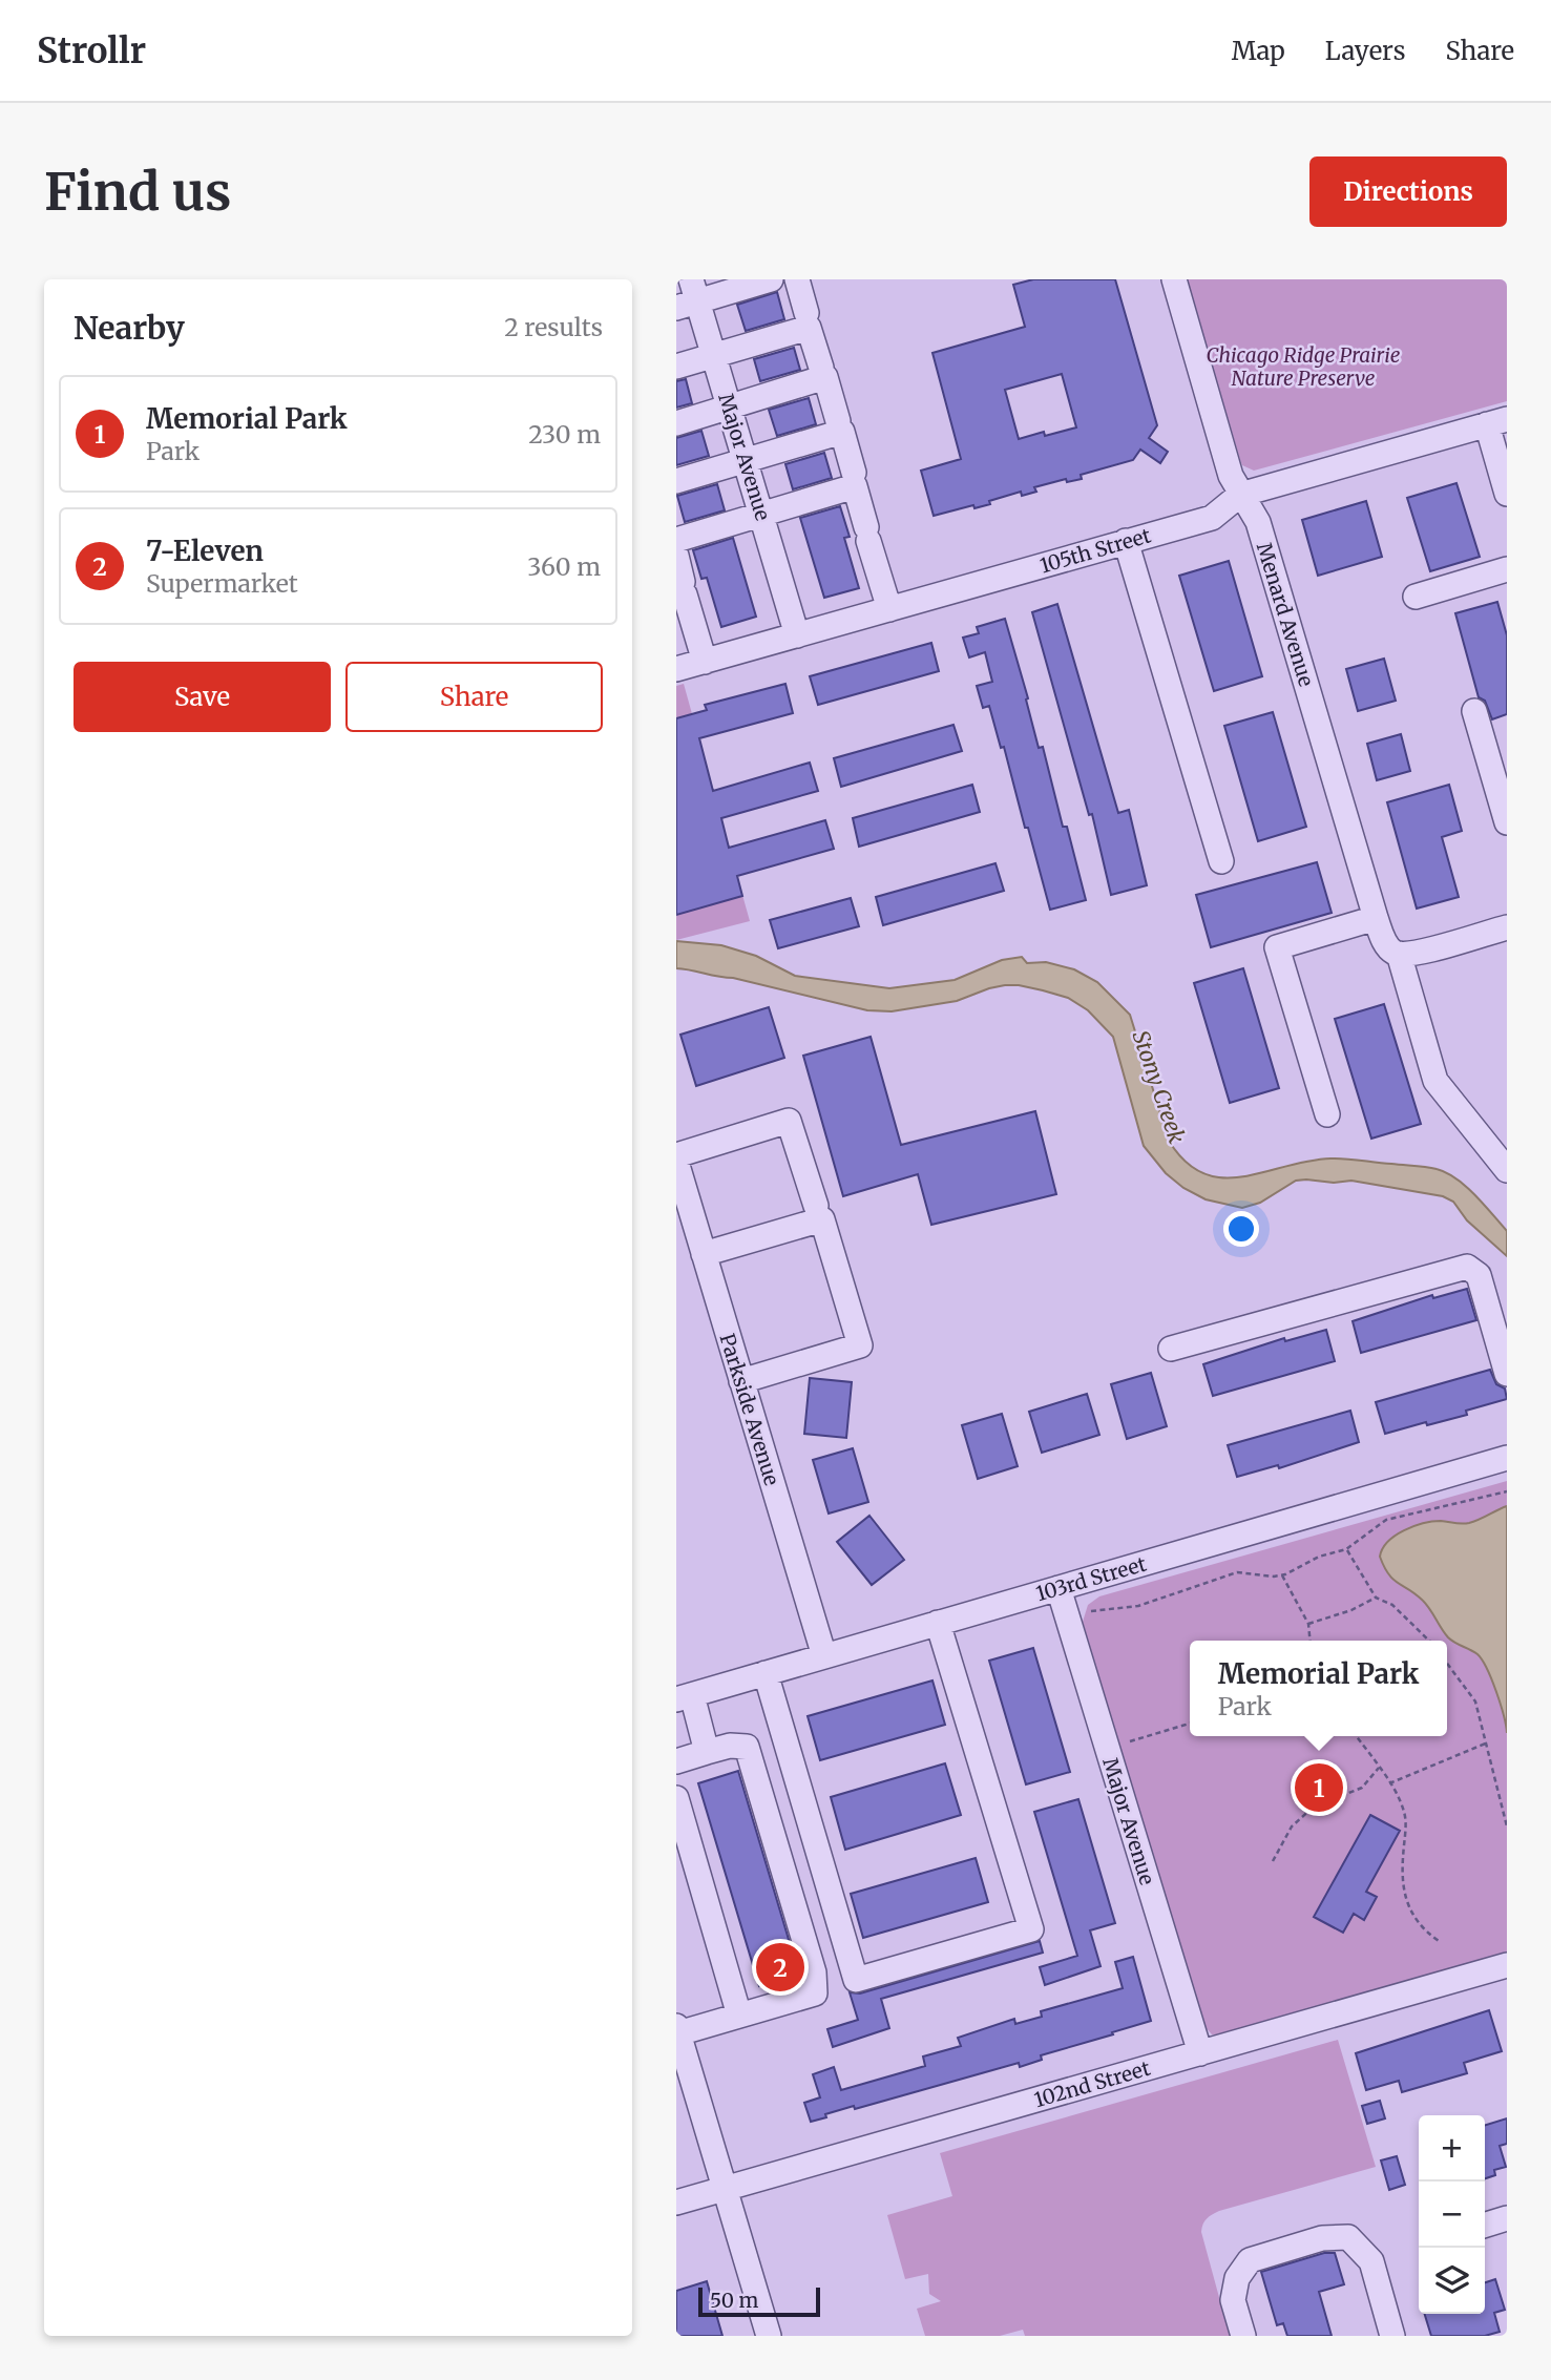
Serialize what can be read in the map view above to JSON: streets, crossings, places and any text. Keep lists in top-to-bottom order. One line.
{"streets":{"street":["Major Avenue","105th Street","Menard Avenue","Parkside Avenue","103rd Street","102nd Street"]},"crossings":[["Major Avenue","105th Street"],["Major Avenue","103rd Street"],["Major Avenue","102nd Street"],["105th Street","Menard Avenue"],["Parkside Avenue","103rd Street"]],"water":["Stony Creek"],"parks":["Chicago Ridge Prairie Nature Preserve"],"scale_bar":"50 m","page":{"header":"Strollr","nav":["Map","Layers","Share"],"buttons":["Directions",["Save","Share"]],"title":"Find us","heading":["Nearby","2 results"],"list":[{"mark":"1","name":"Memorial Park","note":"Park","value":"230 m"},{"mark":"2","name":"7-Eleven","note":"Supermarket","value":"360 m"}],"popup":["Memorial Park","Park"],"pins":["1","2"],"map_buttons":["+","−"],"scale":"50 m"}}
